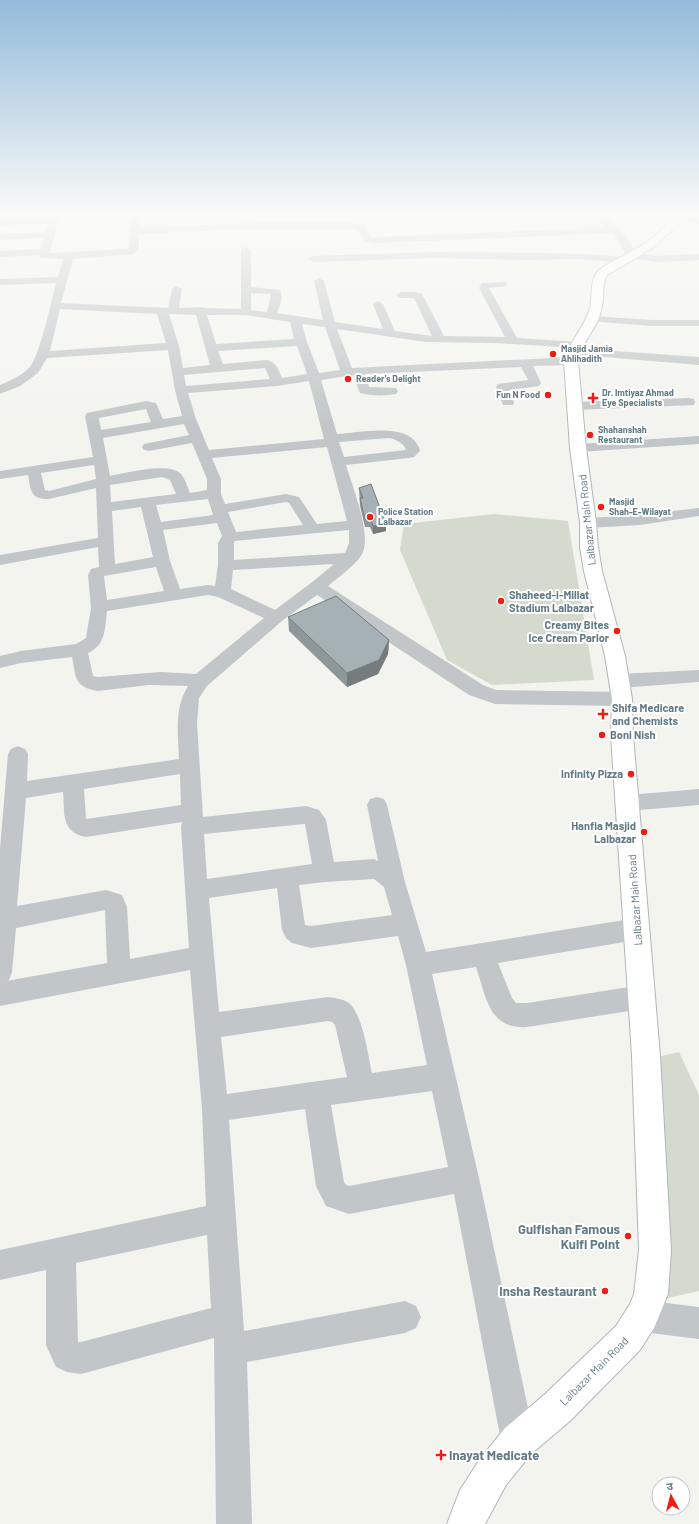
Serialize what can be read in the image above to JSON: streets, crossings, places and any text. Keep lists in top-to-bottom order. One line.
{"streets":{"main road":["Lalbazar Main Road"]},"places":{"other":["Masjid Jamia Ahlihadith","Reader's Delight","Fun N Food","Shahanshah Restaurant","Masjid Shah-E-Wilayat","Police Station Lalbazar","Shaheed-i-Millat Stadium Lalbazar","Creamy Bites Ice Cream Parlor","Boni Nish","Infinity Pizza","Hanfia Masjid Lalbazar","Gulfishan Famous Kulfi Point","Insha Restaurant"],"health":["Dr. Imtiyaz Ahmad Eye Specialists","Shifa Medicare and Chemists","Inayat Medicate"]},"north":"top"}
